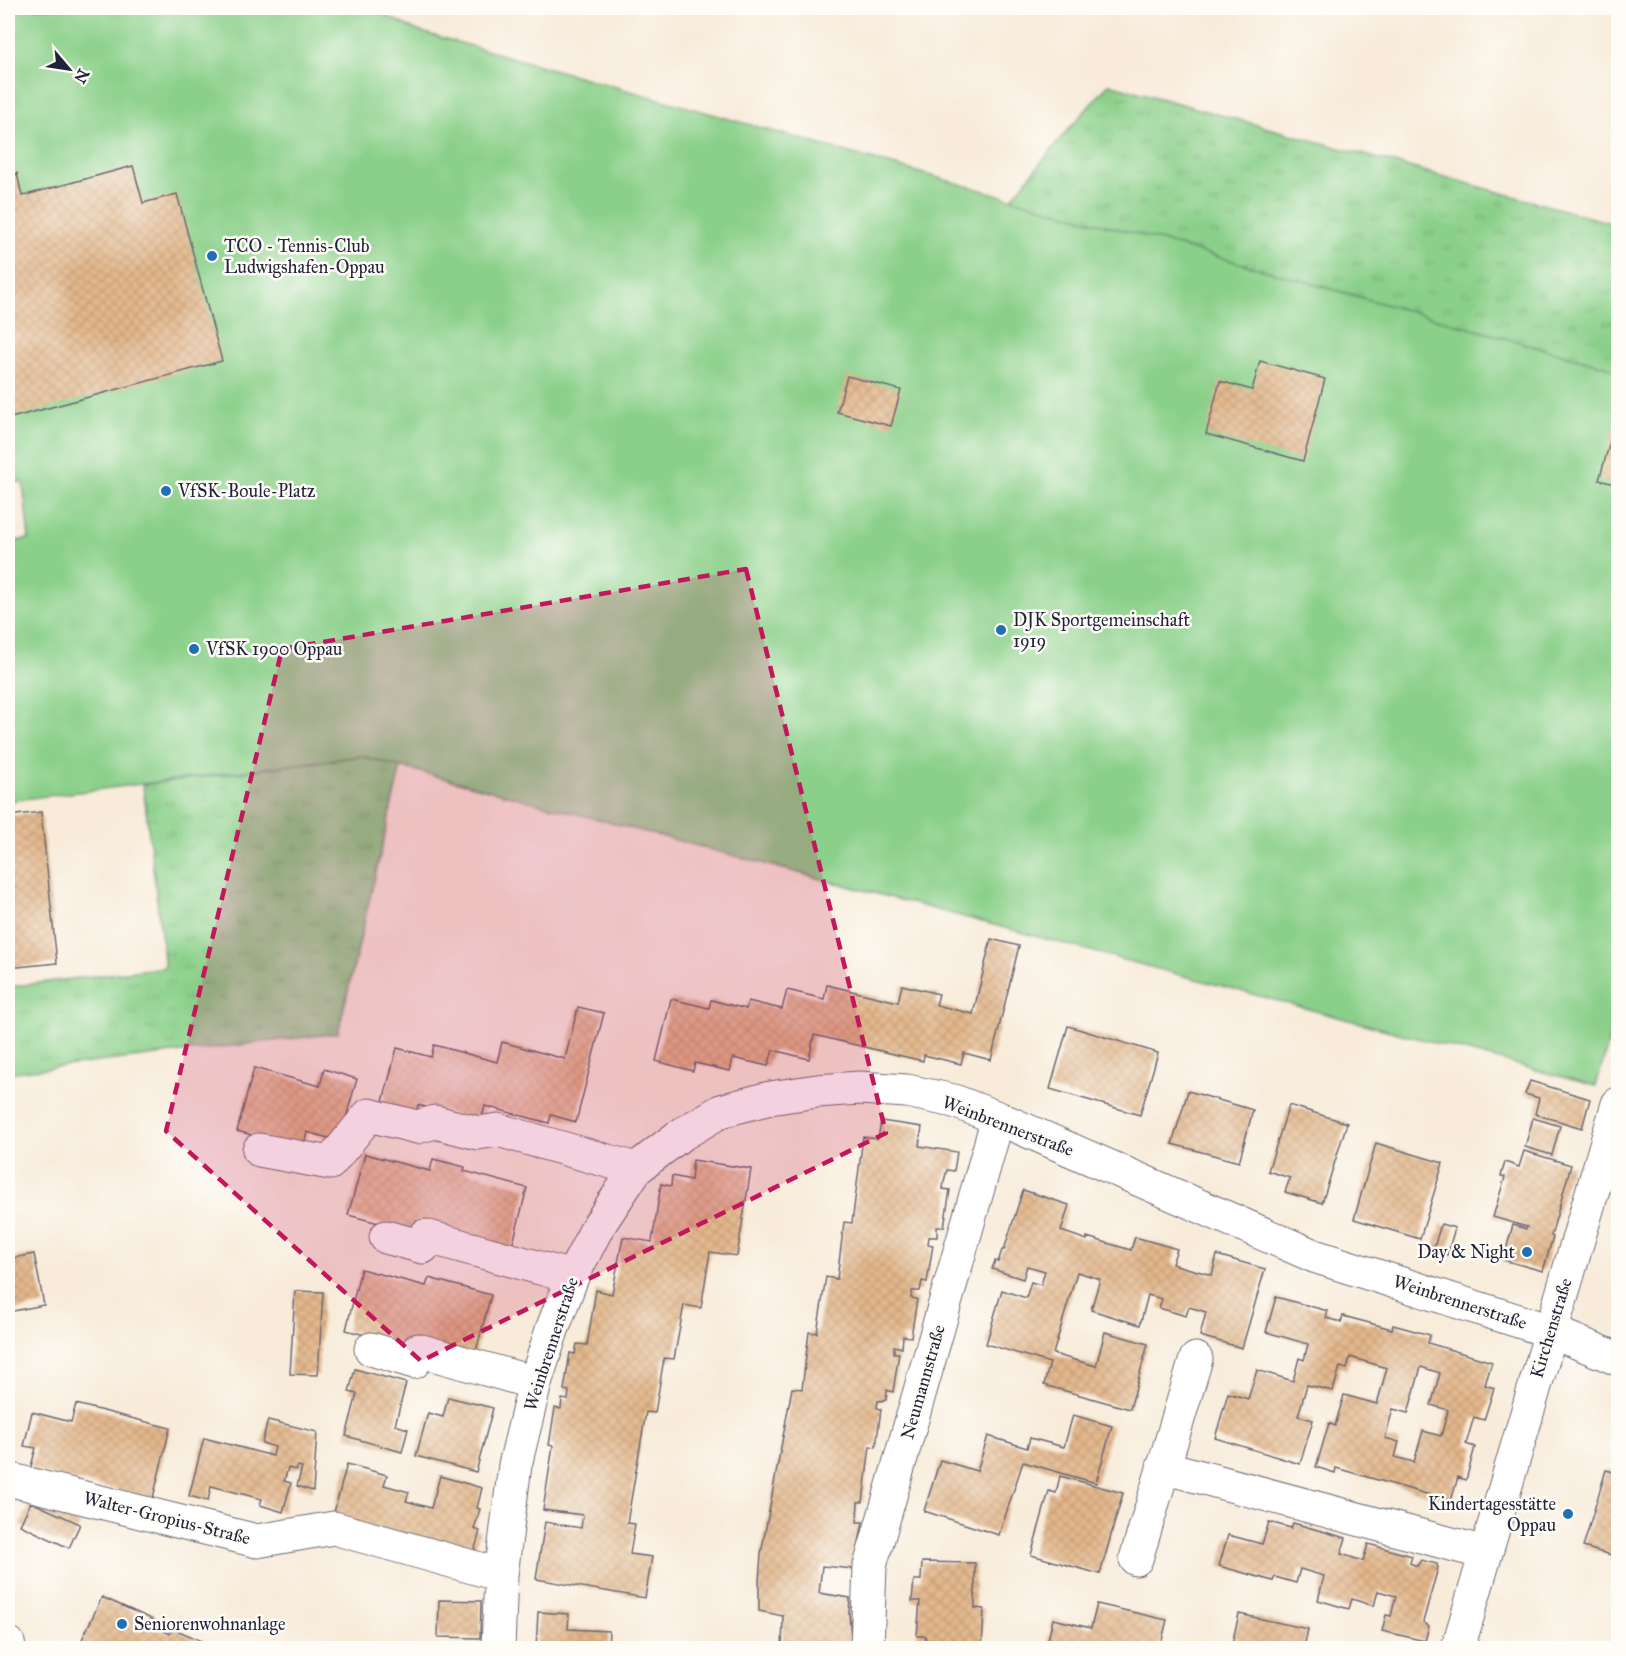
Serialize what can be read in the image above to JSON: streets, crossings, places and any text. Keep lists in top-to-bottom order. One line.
{"streets":{"street":["Weinbrennerstraße","Kirchenstraße","Neumannstraße","Walter-Gropius-Straße"]},"crossings":[["Weinbrennerstraße","Kirchenstraße"],["Weinbrennerstraße","Neumannstraße"],["Weinbrennerstraße","Walter-Gropius-Straße"]],"places":["TCO - Tennis-Club Ludwigshafen-Oppau","VfSK-Boule-Platz","DJK Sportgemeinschaft 1919","VfSK 1900 Oppau","Day & Night","Kindertagesstätte Oppau","Seniorenwohnanlage"],"north":"bottom right"}
